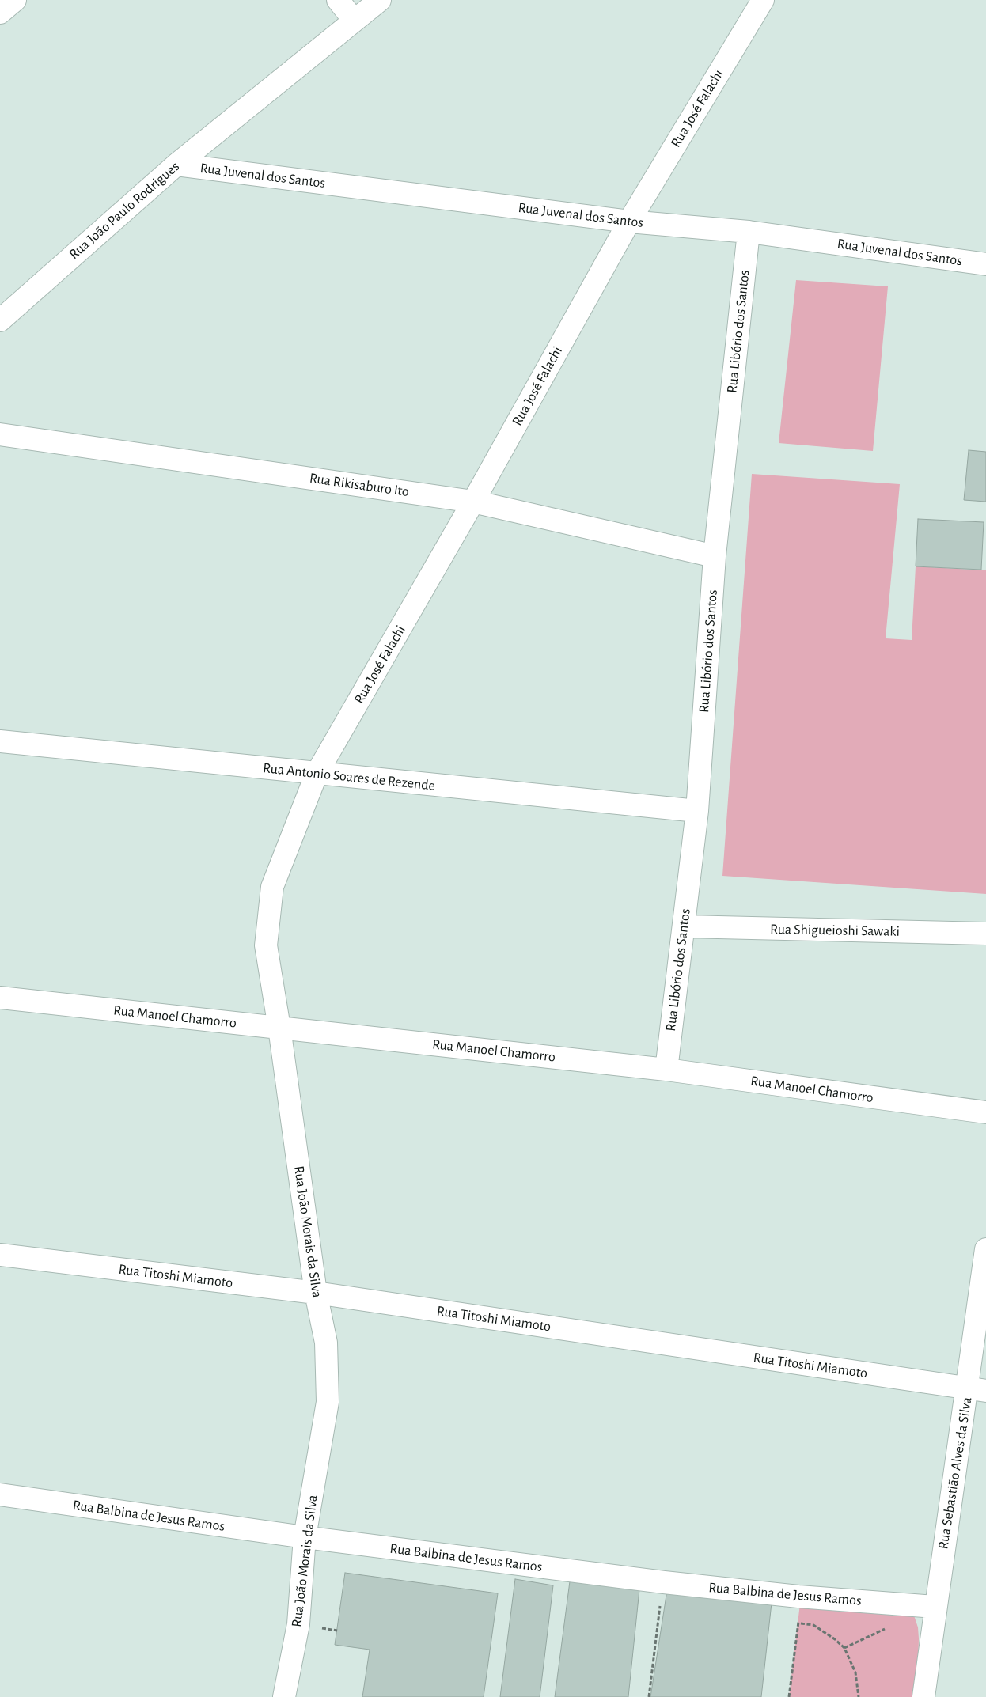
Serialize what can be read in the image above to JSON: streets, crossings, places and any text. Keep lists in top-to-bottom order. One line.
{"streets":{"street":["Rua José Falachi","Rua Juvenal dos Santos","Rua João Paulo Rodrigues","Rua Libório dos Santos","Rua Rikisaburo Ito","Rua Antonio Soares de Rezende","Rua Shigueioshi Sawaki","Rua Manoel Chamorro","Rua João Morais da Silva","Rua Titoshi Miamoto","Rua Sebastião Alves da Silva","Rua Balbina de Jesus Ramos"]},"crossings":[["Rua José Falachi","Rua Juvenal dos Santos"],["Rua José Falachi","Rua Rikisaburo Ito"],["Rua José Falachi","Rua Antonio Soares de Rezende"],["Rua José Falachi","Rua João Morais da Silva"],["Rua Juvenal dos Santos","Rua João Paulo Rodrigues"],["Rua Juvenal dos Santos","Rua Libório dos Santos"],["Rua Libório dos Santos","Rua Rikisaburo Ito"],["Rua Libório dos Santos","Rua Antonio Soares de Rezende"],["Rua Libório dos Santos","Rua Shigueioshi Sawaki"],["Rua Libório dos Santos","Rua Manoel Chamorro"],["Rua Antonio Soares de Rezende","Rua João Morais da Silva"],["Rua Manoel Chamorro","Rua João Morais da Silva"],["Rua João Morais da Silva","Rua Titoshi Miamoto"],["Rua João Morais da Silva","Rua Balbina de Jesus Ramos"],["Rua Titoshi Miamoto","Rua Sebastião Alves da Silva"],["Rua Sebastião Alves da Silva","Rua Balbina de Jesus Ramos"]]}
